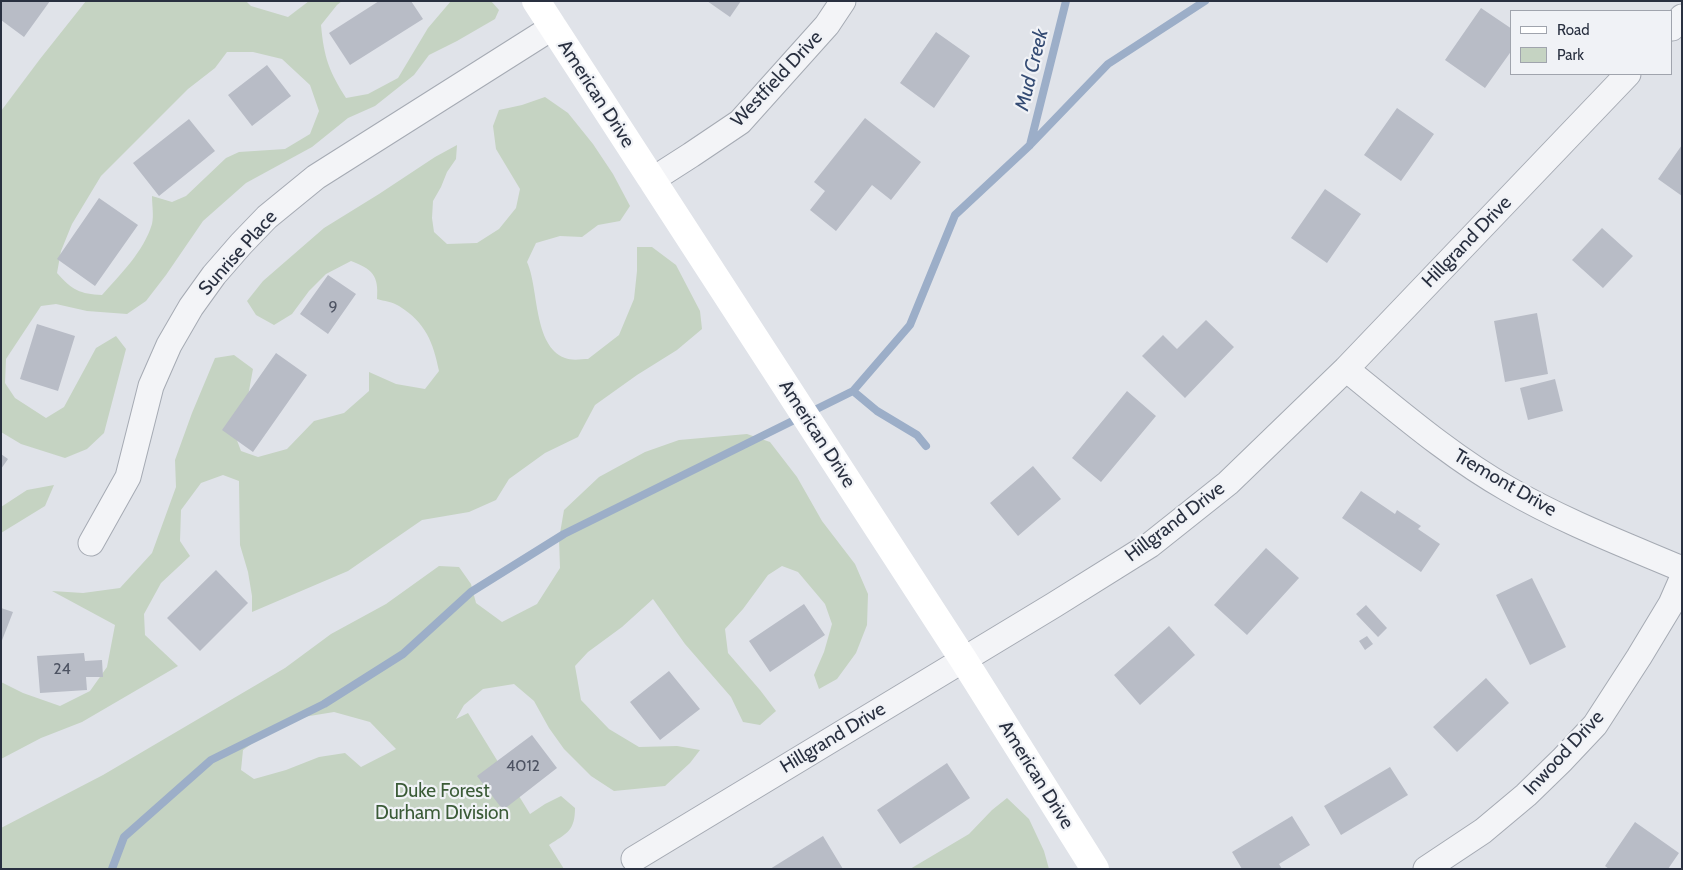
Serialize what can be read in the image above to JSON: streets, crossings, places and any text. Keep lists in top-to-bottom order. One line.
{"streets":{"street":["Westfield Drive","American Drive","Hillgrand Drive","Sunrise Place","Tremont Drive","Inwood Drive"]},"crossings":[["Westfield Drive","American Drive"],["American Drive","Hillgrand Drive"],["American Drive","Sunrise Place"],["Hillgrand Drive","Tremont Drive"]],"water":["Mud Creek"],"parks":["Duke Forest Durham Division"],"house_numbers":["9","24","4012"],"legend":["Road","Park"]}
